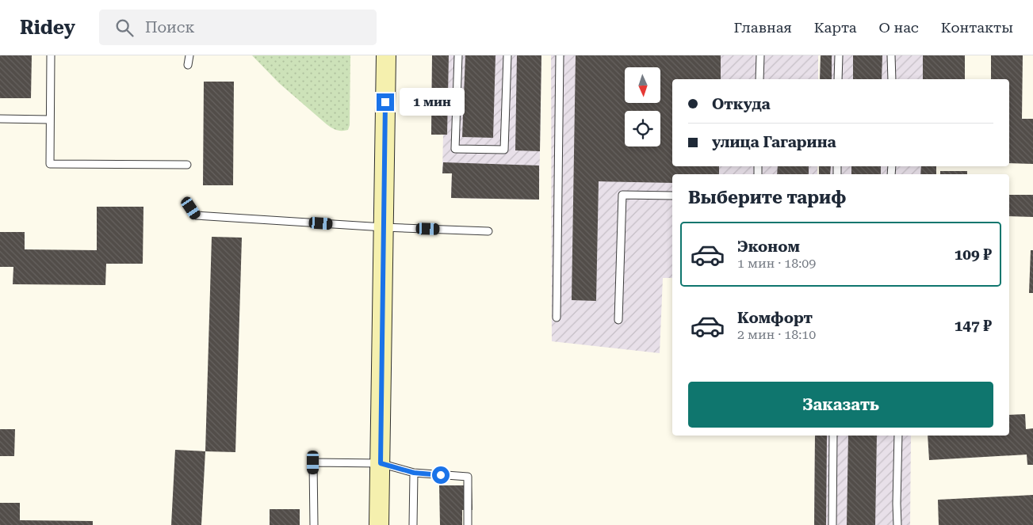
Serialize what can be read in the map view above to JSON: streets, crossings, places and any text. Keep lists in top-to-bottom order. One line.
{"north":"bottom","page":{"header":"Ridey","search":"Поиск","nav":["Главная","Карта","О нас","Контакты"],"banner":["Откуда","улица Гагарина"],"bubble":"1 мин","heading":"Выберите тариф","list":[{"name":"Эконом","note":"1 мин · 18:09","value":"109 ₽"},{"name":"Комфорт","note":"2 мин · 18:10","value":"147 ₽"}],"buttons":"Заказать"}}
